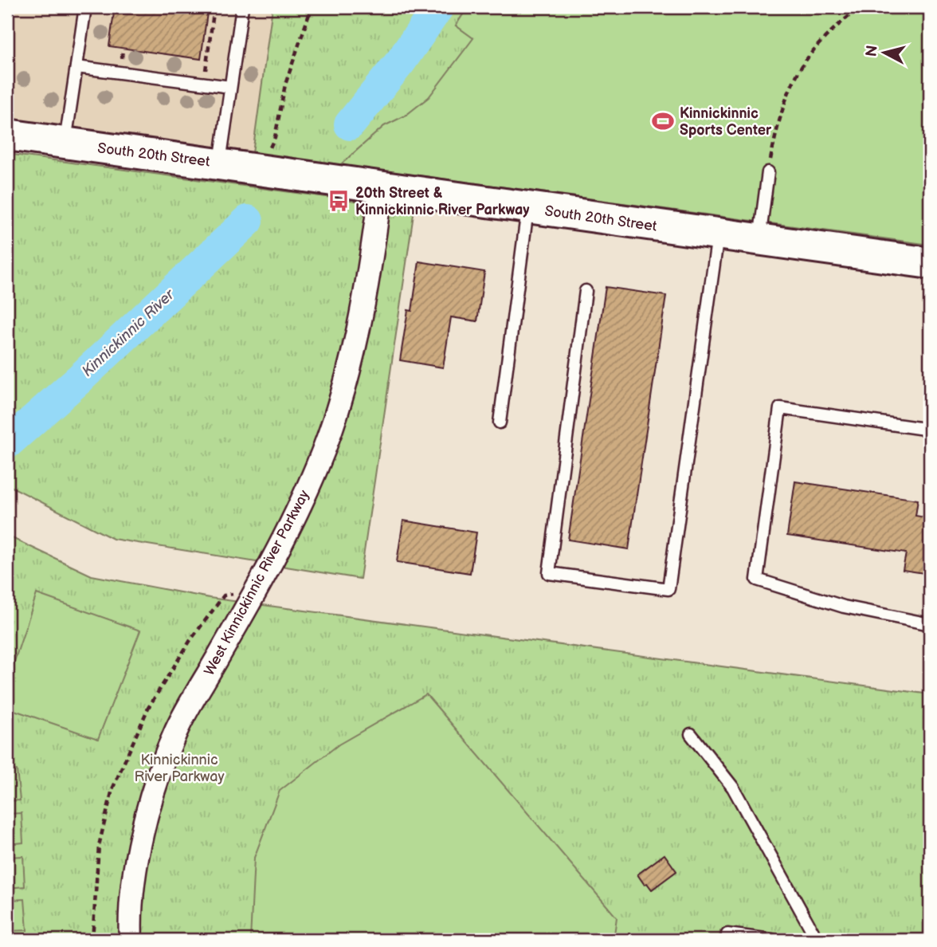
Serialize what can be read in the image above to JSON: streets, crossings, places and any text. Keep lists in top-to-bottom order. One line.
{"streets":{"street":["South 20th Street","West Kinnickinnic River Parkway"]},"crossings":[["South 20th Street","West Kinnickinnic River Parkway"]],"water":["Kinnickinnic River"],"parks":["Kinnickinnic River Parkway"],"places":{"sports":["Kinnickinnic Sports Center"],"bus stop":["20th Street & Kinnickinnic River Parkway"]},"north":"left"}
